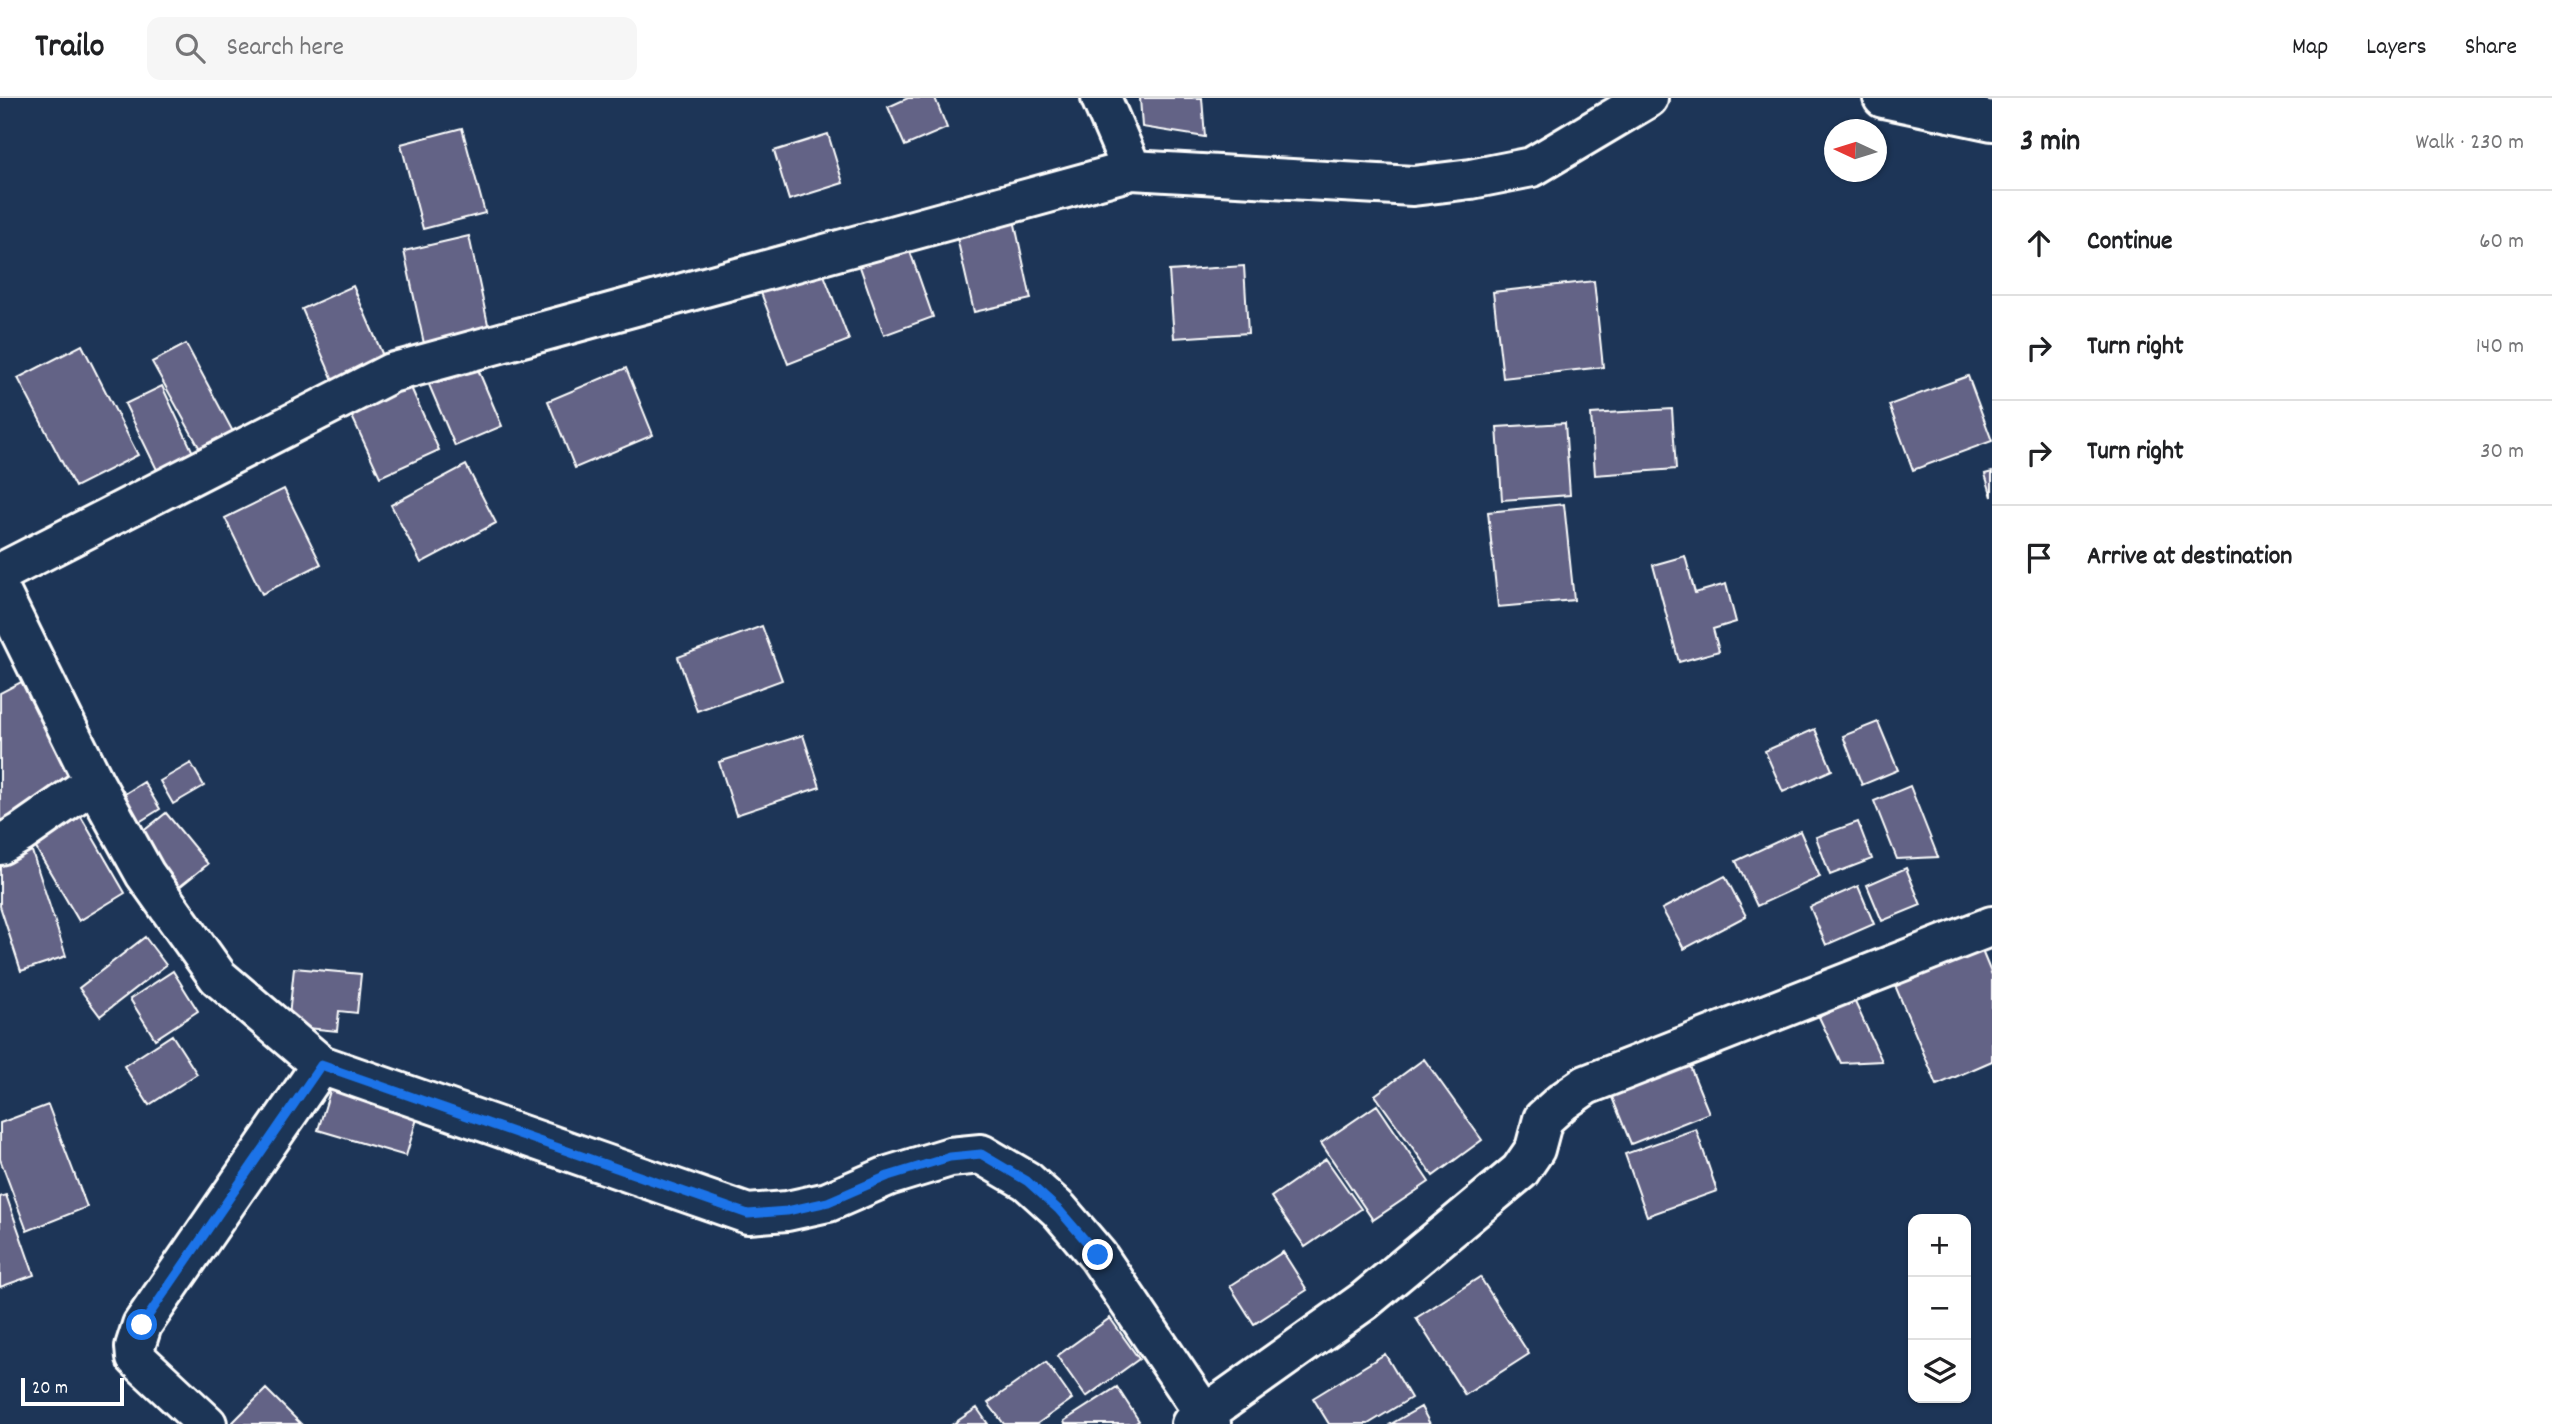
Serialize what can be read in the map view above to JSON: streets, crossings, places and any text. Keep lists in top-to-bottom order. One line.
{"scale_bar":"20 m","north":"left","page":{"header":"Trailo","search":"Search here","nav":["Map","Layers","Share"],"heading":["3 min","Walk · 230 m"],"list":[["Continue","60 m"],["Turn right","140 m"],["Turn right","30 m"],"Arrive at destination"],"map_buttons":["+","−"],"scale":"20 m"}}
